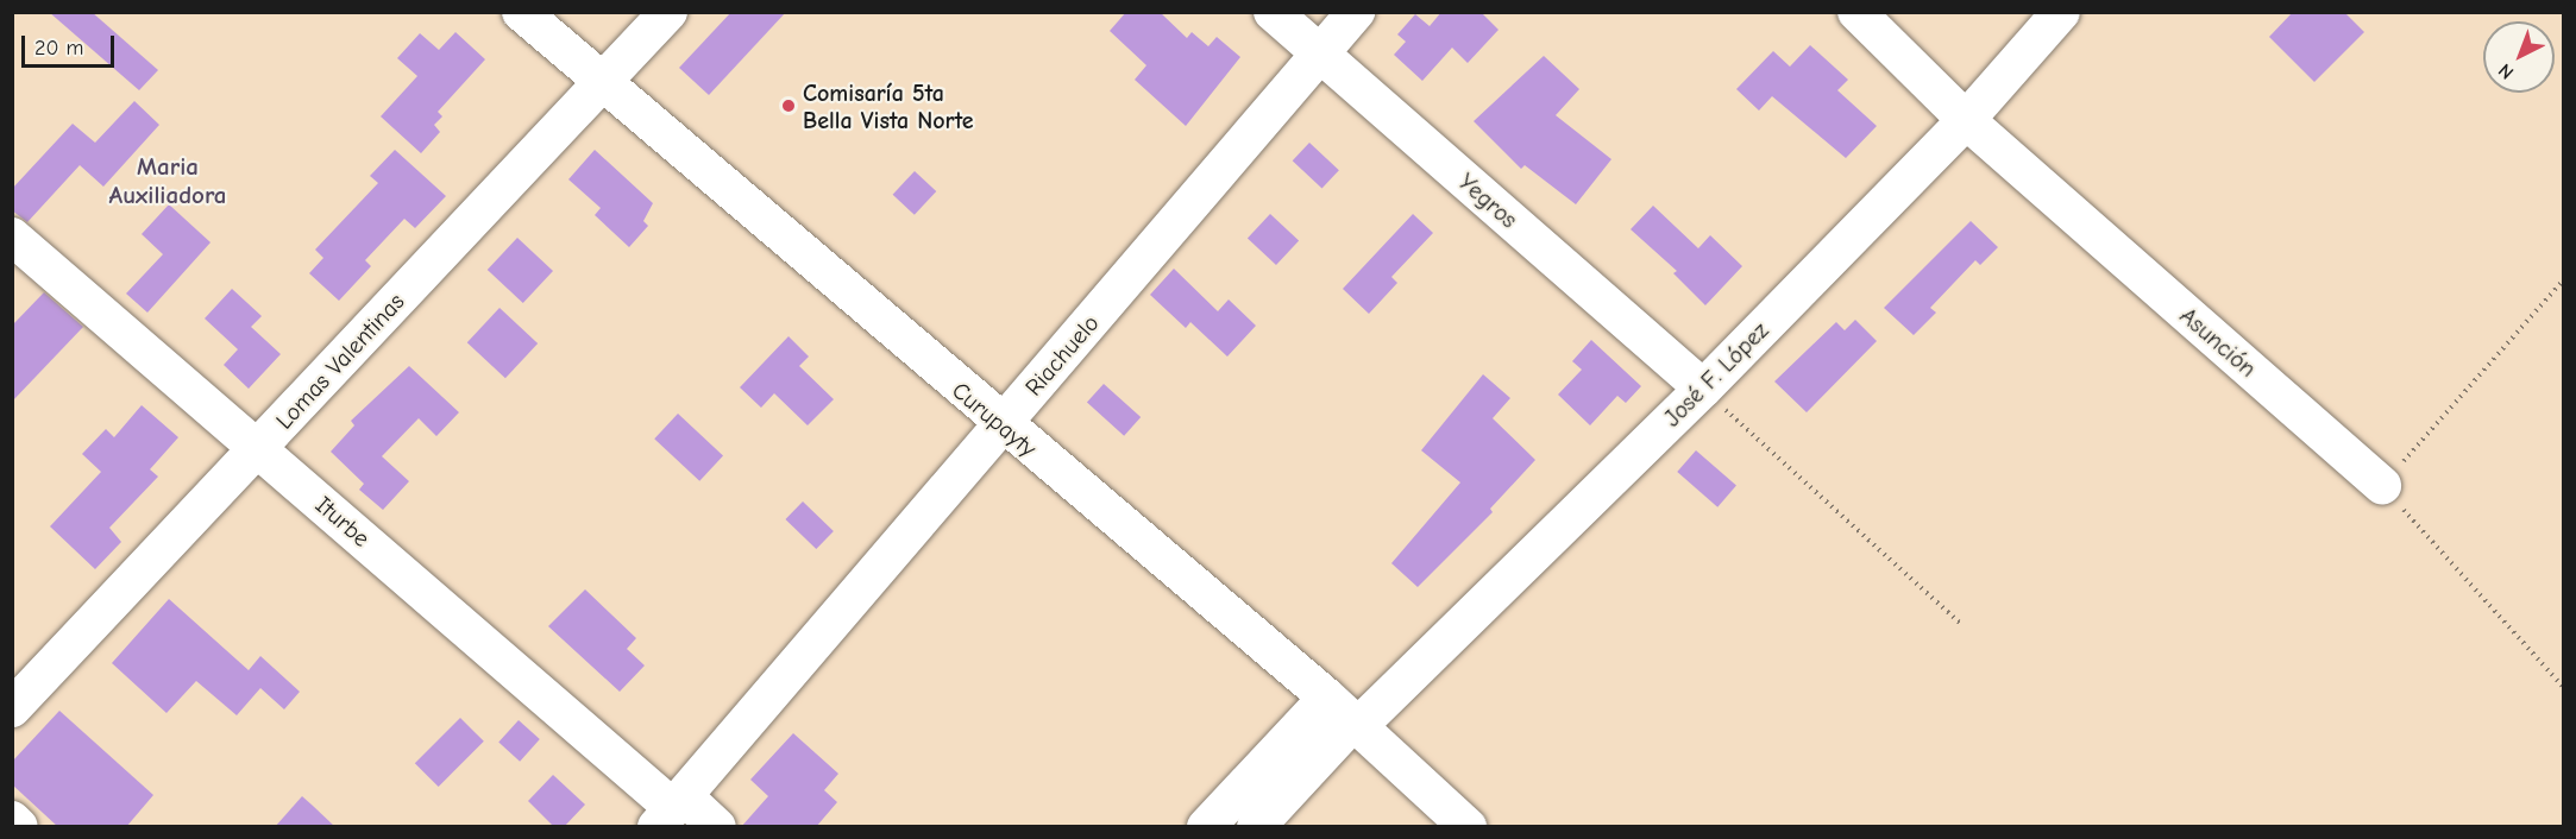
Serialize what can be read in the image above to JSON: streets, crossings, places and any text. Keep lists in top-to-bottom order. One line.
{"streets":{"street":["Yegros","Asunción","Riachuelo","Lomas Valentinas","José F. López","Curupayty","Iturbe"]},"crossings":[["Yegros","Riachuelo"],["Yegros","José F. López"],["Asunción","José F. López"],["Riachuelo","Curupayty"],["Riachuelo","Iturbe"],["Lomas Valentinas","Curupayty"],["Lomas Valentinas","Iturbe"],["José F. López","Curupayty"]],"districts":["Maria Auxiliadora"],"places":["Comisaría 5ta Bella Vista Norte"],"scale_bar":"20 m","north":"bottom left"}
